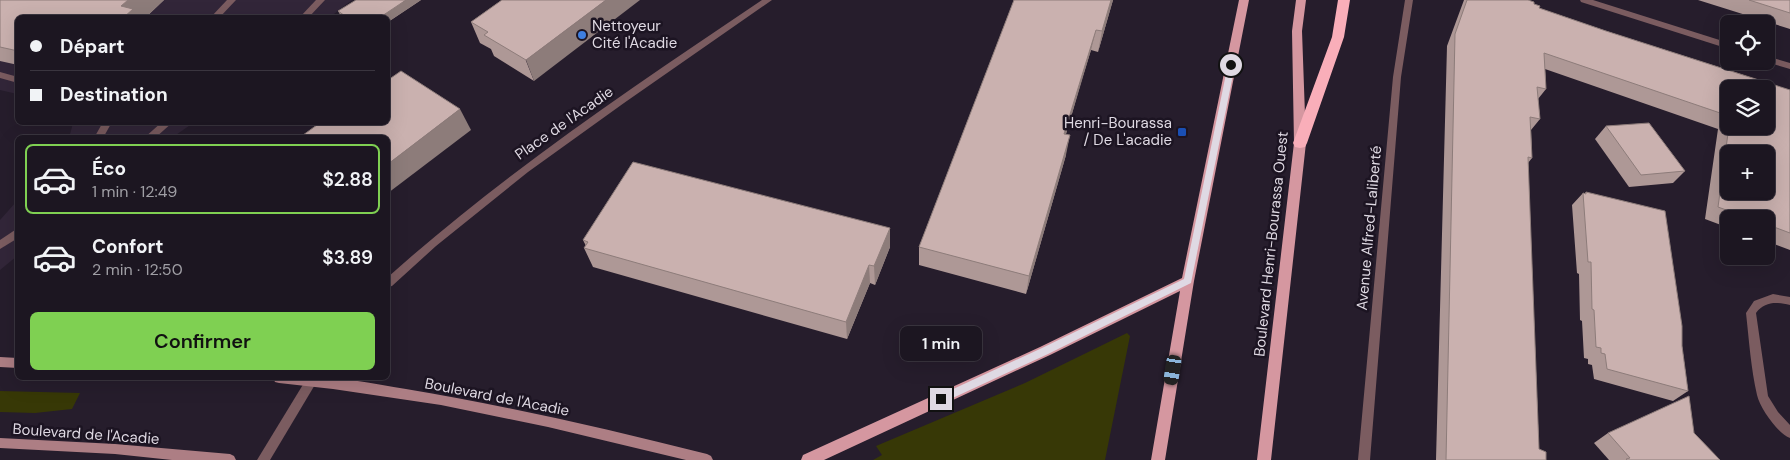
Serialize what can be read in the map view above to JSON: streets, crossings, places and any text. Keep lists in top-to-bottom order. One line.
{"streets":{"main road":["Boulevard Henri-Bourassa Ouest","Boulevard de l'Acadie"],"street":["Place de l'Acadie","Avenue Alfred-Laliberté"]},"places":{"other":["Nettoyeur Cité l'Acadie"],"transit":["Henri-Bourassa / De L'acadie"]},"page":{"map_buttons":["+","−"],"banner":["Départ","Destination"],"list":[{"name":"Éco","note":"1 min · 12:49","value":"$2.88"},{"name":"Confort","note":"2 min · 12:50","value":"$3.89"}],"buttons":"Confirmer","bubble":"1 min"}}
